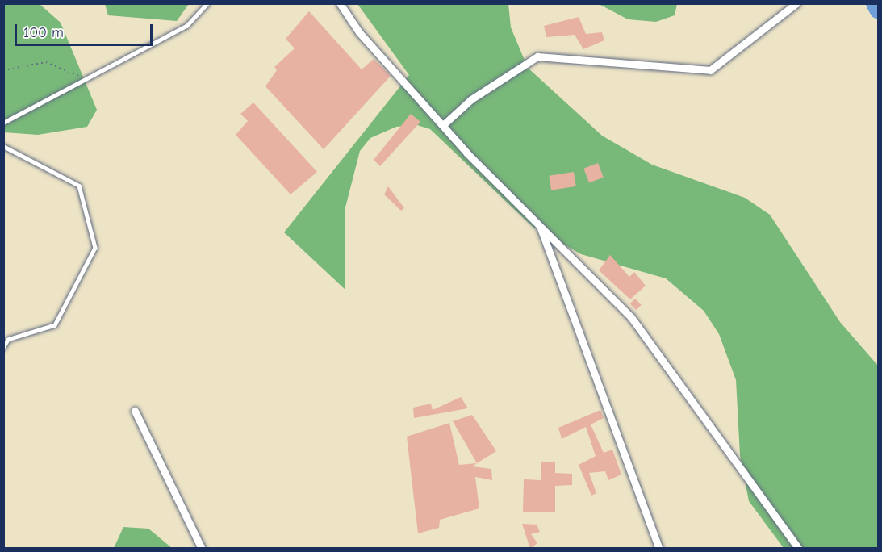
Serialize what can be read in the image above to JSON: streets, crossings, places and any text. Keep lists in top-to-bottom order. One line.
{"scale_bar":"100 m"}
